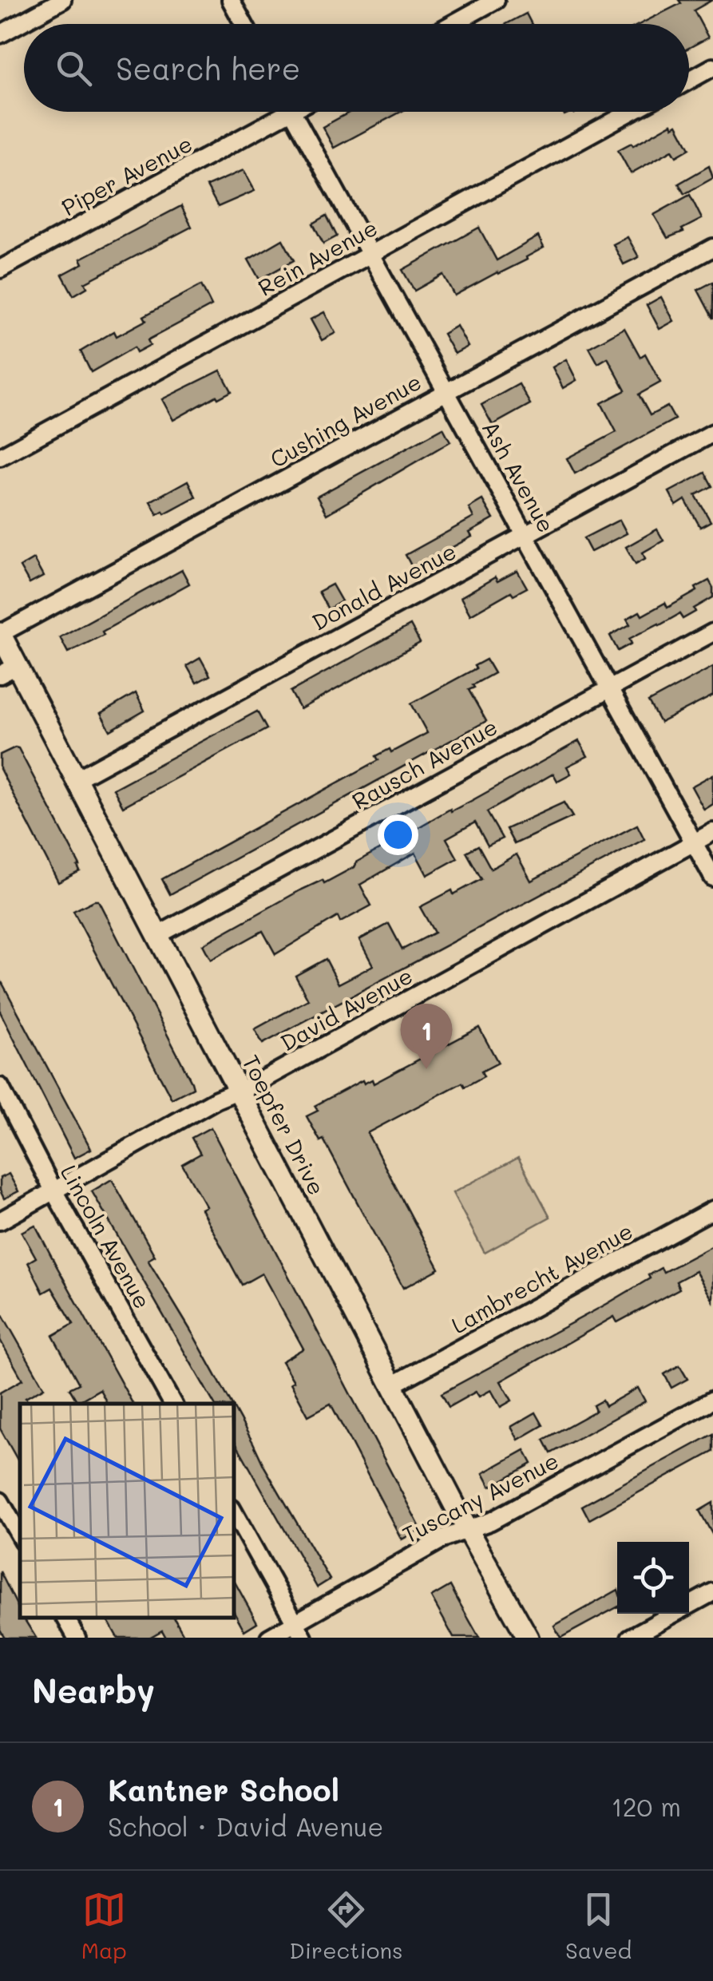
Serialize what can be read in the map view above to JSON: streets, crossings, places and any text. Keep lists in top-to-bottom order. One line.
{"streets":{"street":["Piper Avenue","Rein Avenue","Cushing Avenue","Ash Avenue","Donald Avenue","Rausch Avenue","David Avenue","Toepfer Drive","Lincoln Avenue","Lambrecht Avenue","Tuscany Avenue"]},"crossings":[["Rein Avenue","Ash Avenue"],["Cushing Avenue","Ash Avenue"],["Cushing Avenue","Toepfer Drive"],["Ash Avenue","Donald Avenue"],["Ash Avenue","Rausch Avenue"],["Ash Avenue","David Avenue"],["Donald Avenue","Toepfer Drive"],["Rausch Avenue","Toepfer Drive"],["David Avenue","Toepfer Drive"],["David Avenue","Lincoln Avenue"],["Toepfer Drive","Lambrecht Avenue"],["Toepfer Drive","Tuscany Avenue"]],"page":{"search":"Search here","pins":"1","heading":"Nearby","list":[{"mark":"1","name":"Kantner School","note":"School · David Avenue","value":"120 m"}],"nav":["Map","Directions","Saved"]}}
